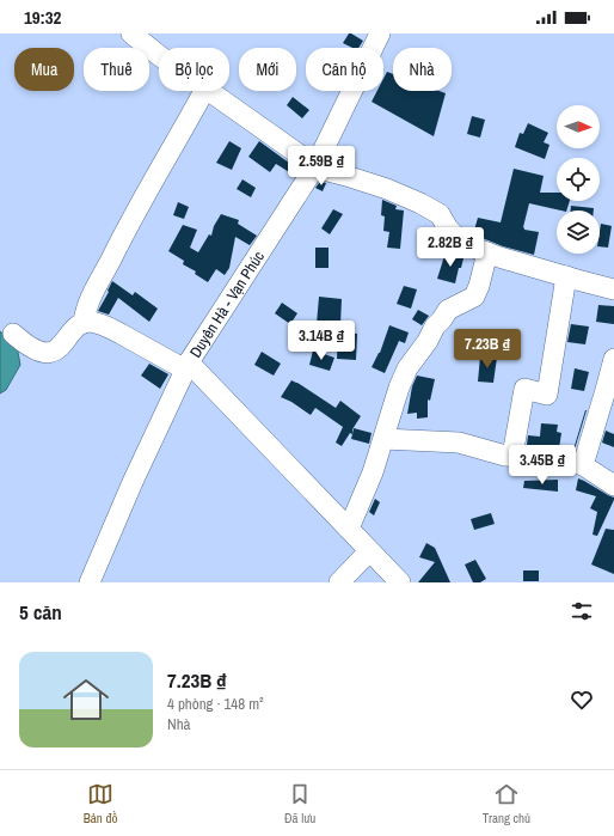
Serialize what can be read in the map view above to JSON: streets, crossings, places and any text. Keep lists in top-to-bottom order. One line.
{"streets":{"street":["Duyên Hà - Vạn Phúc"]},"north":"right","page":{"status":"19:32","chip":["Mua","Thuê","Bộ lọc","Mới","Căn hộ","Nhà"],"price":["2.59B ₫","2.82B ₫","3.14B ₫","7.23B ₫","3.45B ₫"],"heading":"5 căn","list":[{"name":"7.23B ₫","note":"4 phòng · 148 m² · Nhà"}],"tabs":["Bản đồ","Đã lưu","Trang chủ"]}}
